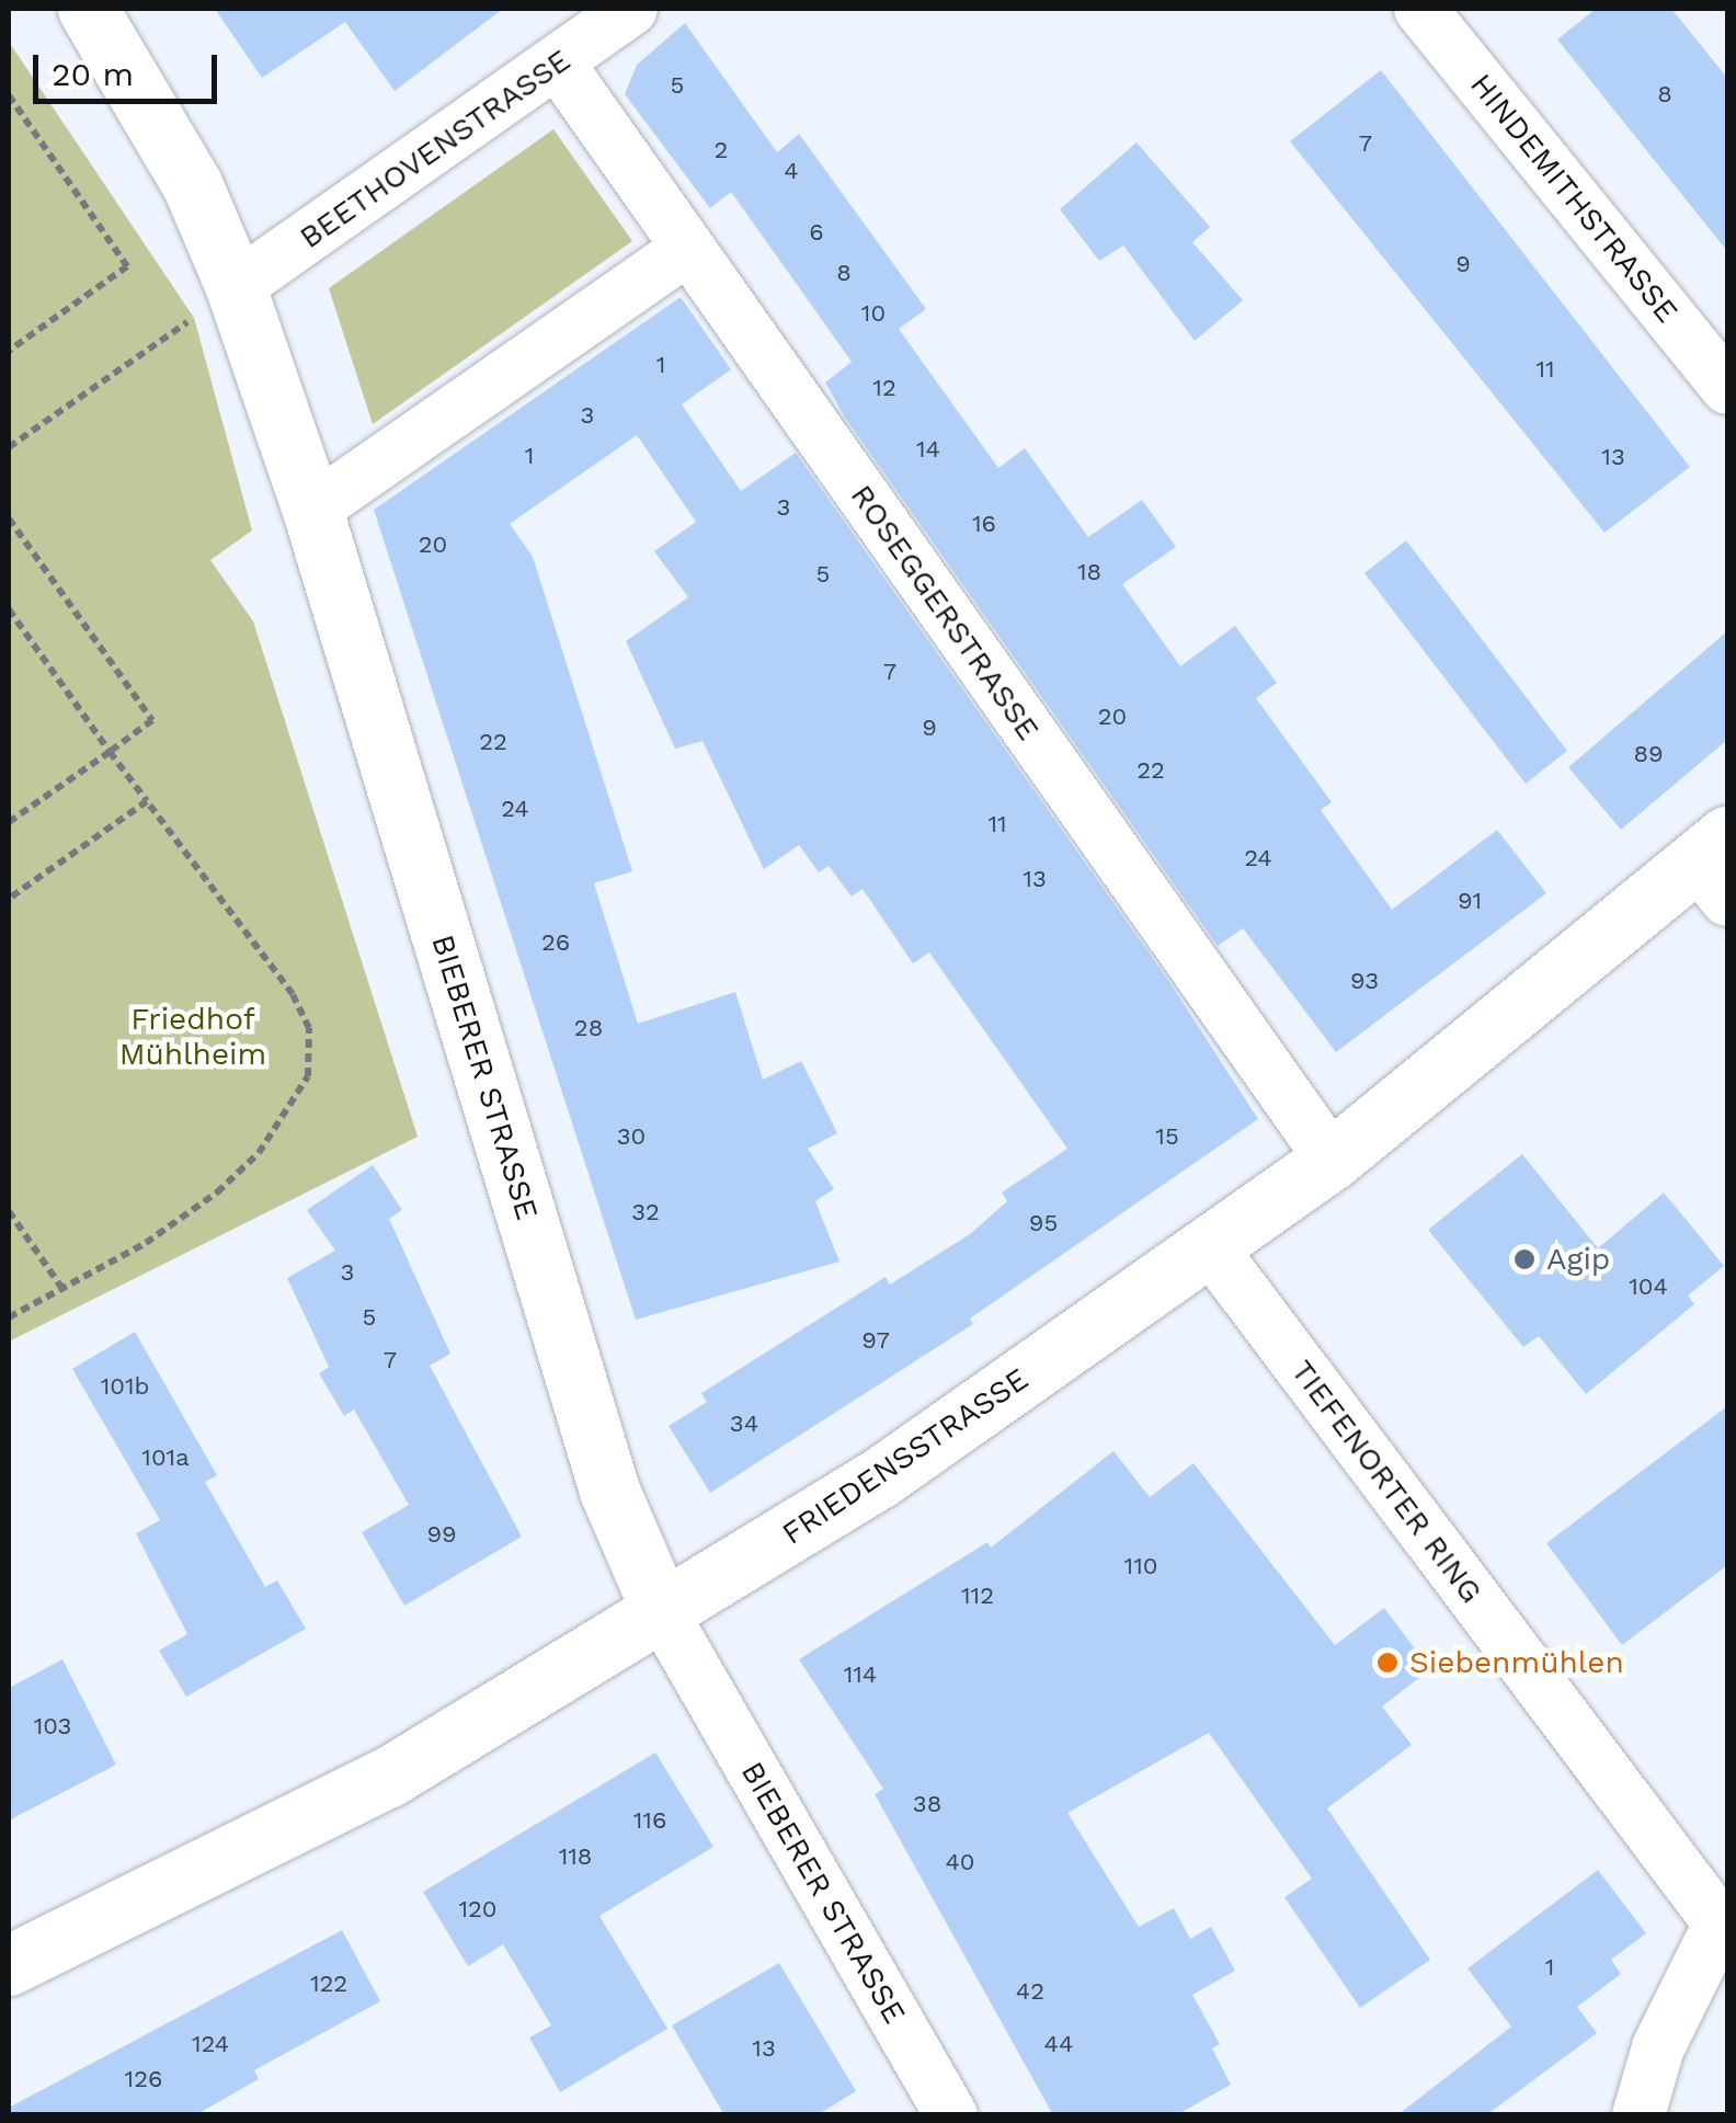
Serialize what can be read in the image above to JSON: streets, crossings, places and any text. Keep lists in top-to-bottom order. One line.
{"streets":{"main road":["BIEBERER STRASSE","FRIEDENSSTRASSE"],"street":["BEETHOVENSTRASSE","HINDEMITHSTRASSE","ROSEGGERSTRASSE","TIEFENORTER RING"]},"crossings":[["BEETHOVENSTRASSE","ROSEGGERSTRASSE"],["BEETHOVENSTRASSE","BIEBERER STRASSE"],["ROSEGGERSTRASSE","FRIEDENSSTRASSE"],["BIEBERER STRASSE","FRIEDENSSTRASSE"],["FRIEDENSSTRASSE","TIEFENORTER RING"]],"parks":["Friedhof Mühlheim"],"places":["Agip","Siebenmühlen"],"house_numbers":["5","8","7","2","4","6","9","8","10","1","11","12","3","14","1","13","3","16","20","18","5","7","20","9","22","89","22","24","11","24","13","91","26","93","28","30","15","32","95","3","104","5","97","7","101b","34","101a","99","110","112","114","103","38","116","118","40","120","1","122","42","124","44","13","126"],"scale_bar":"20 m"}
